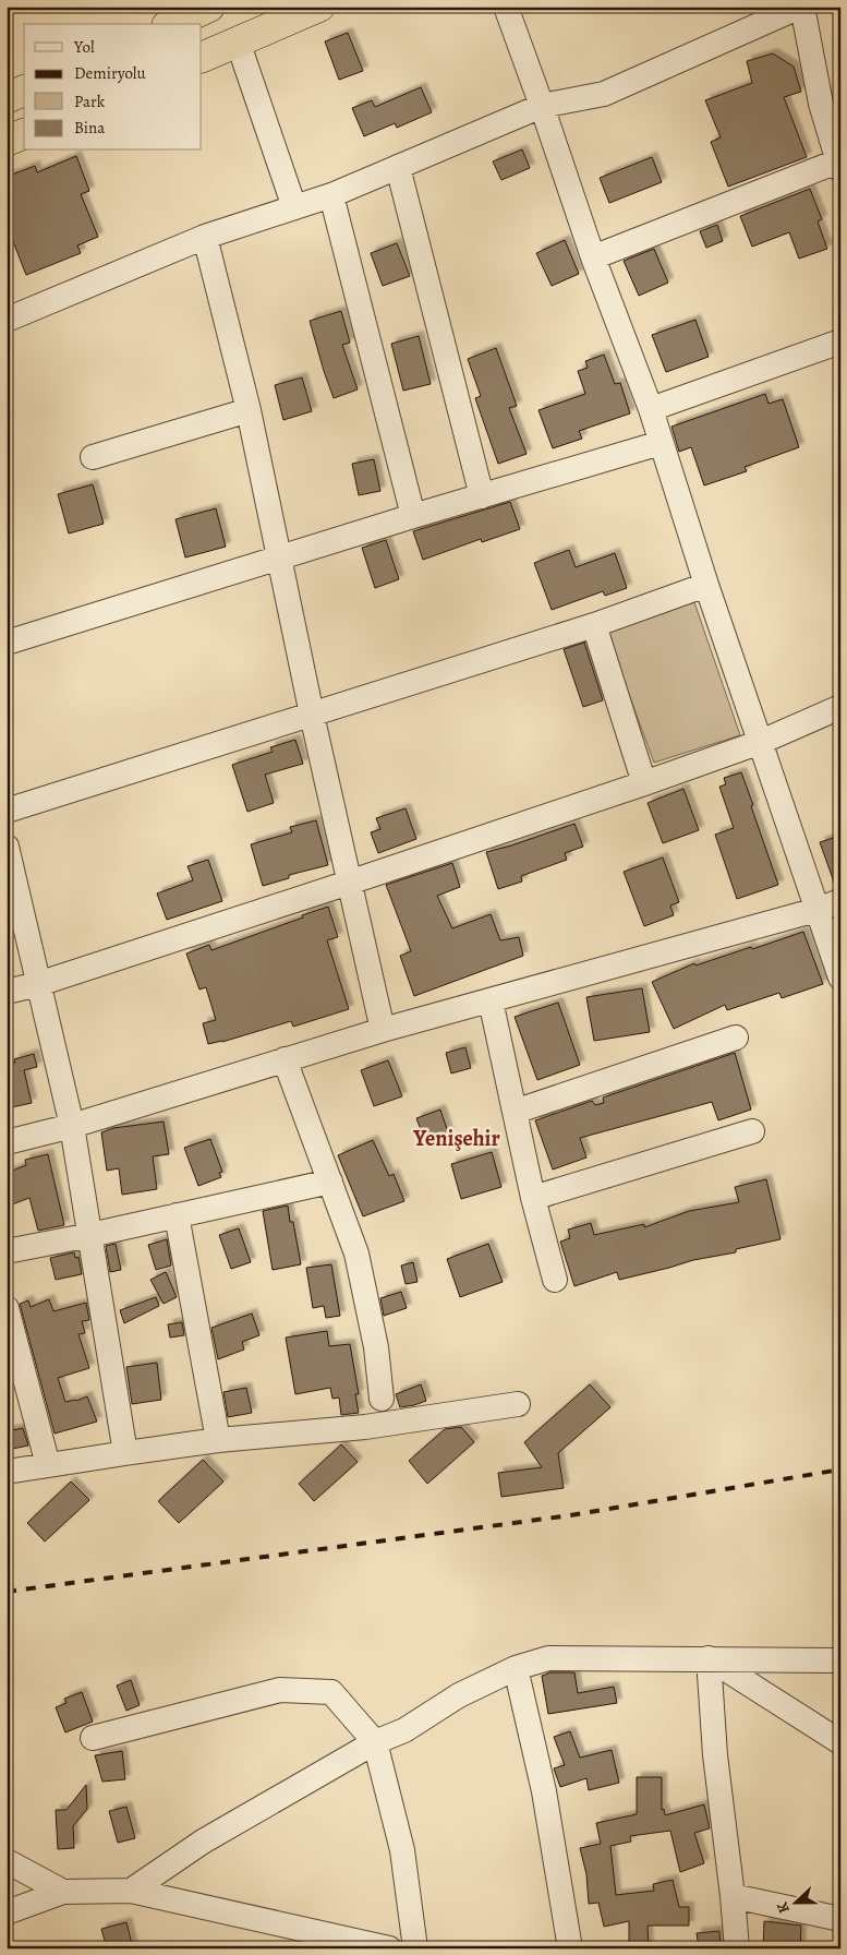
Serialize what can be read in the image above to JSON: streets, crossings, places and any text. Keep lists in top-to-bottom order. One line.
{"districts":["Yenişehir"],"legend":["Yol","Demiryolu","Park","Bina"],"north":"left"}
